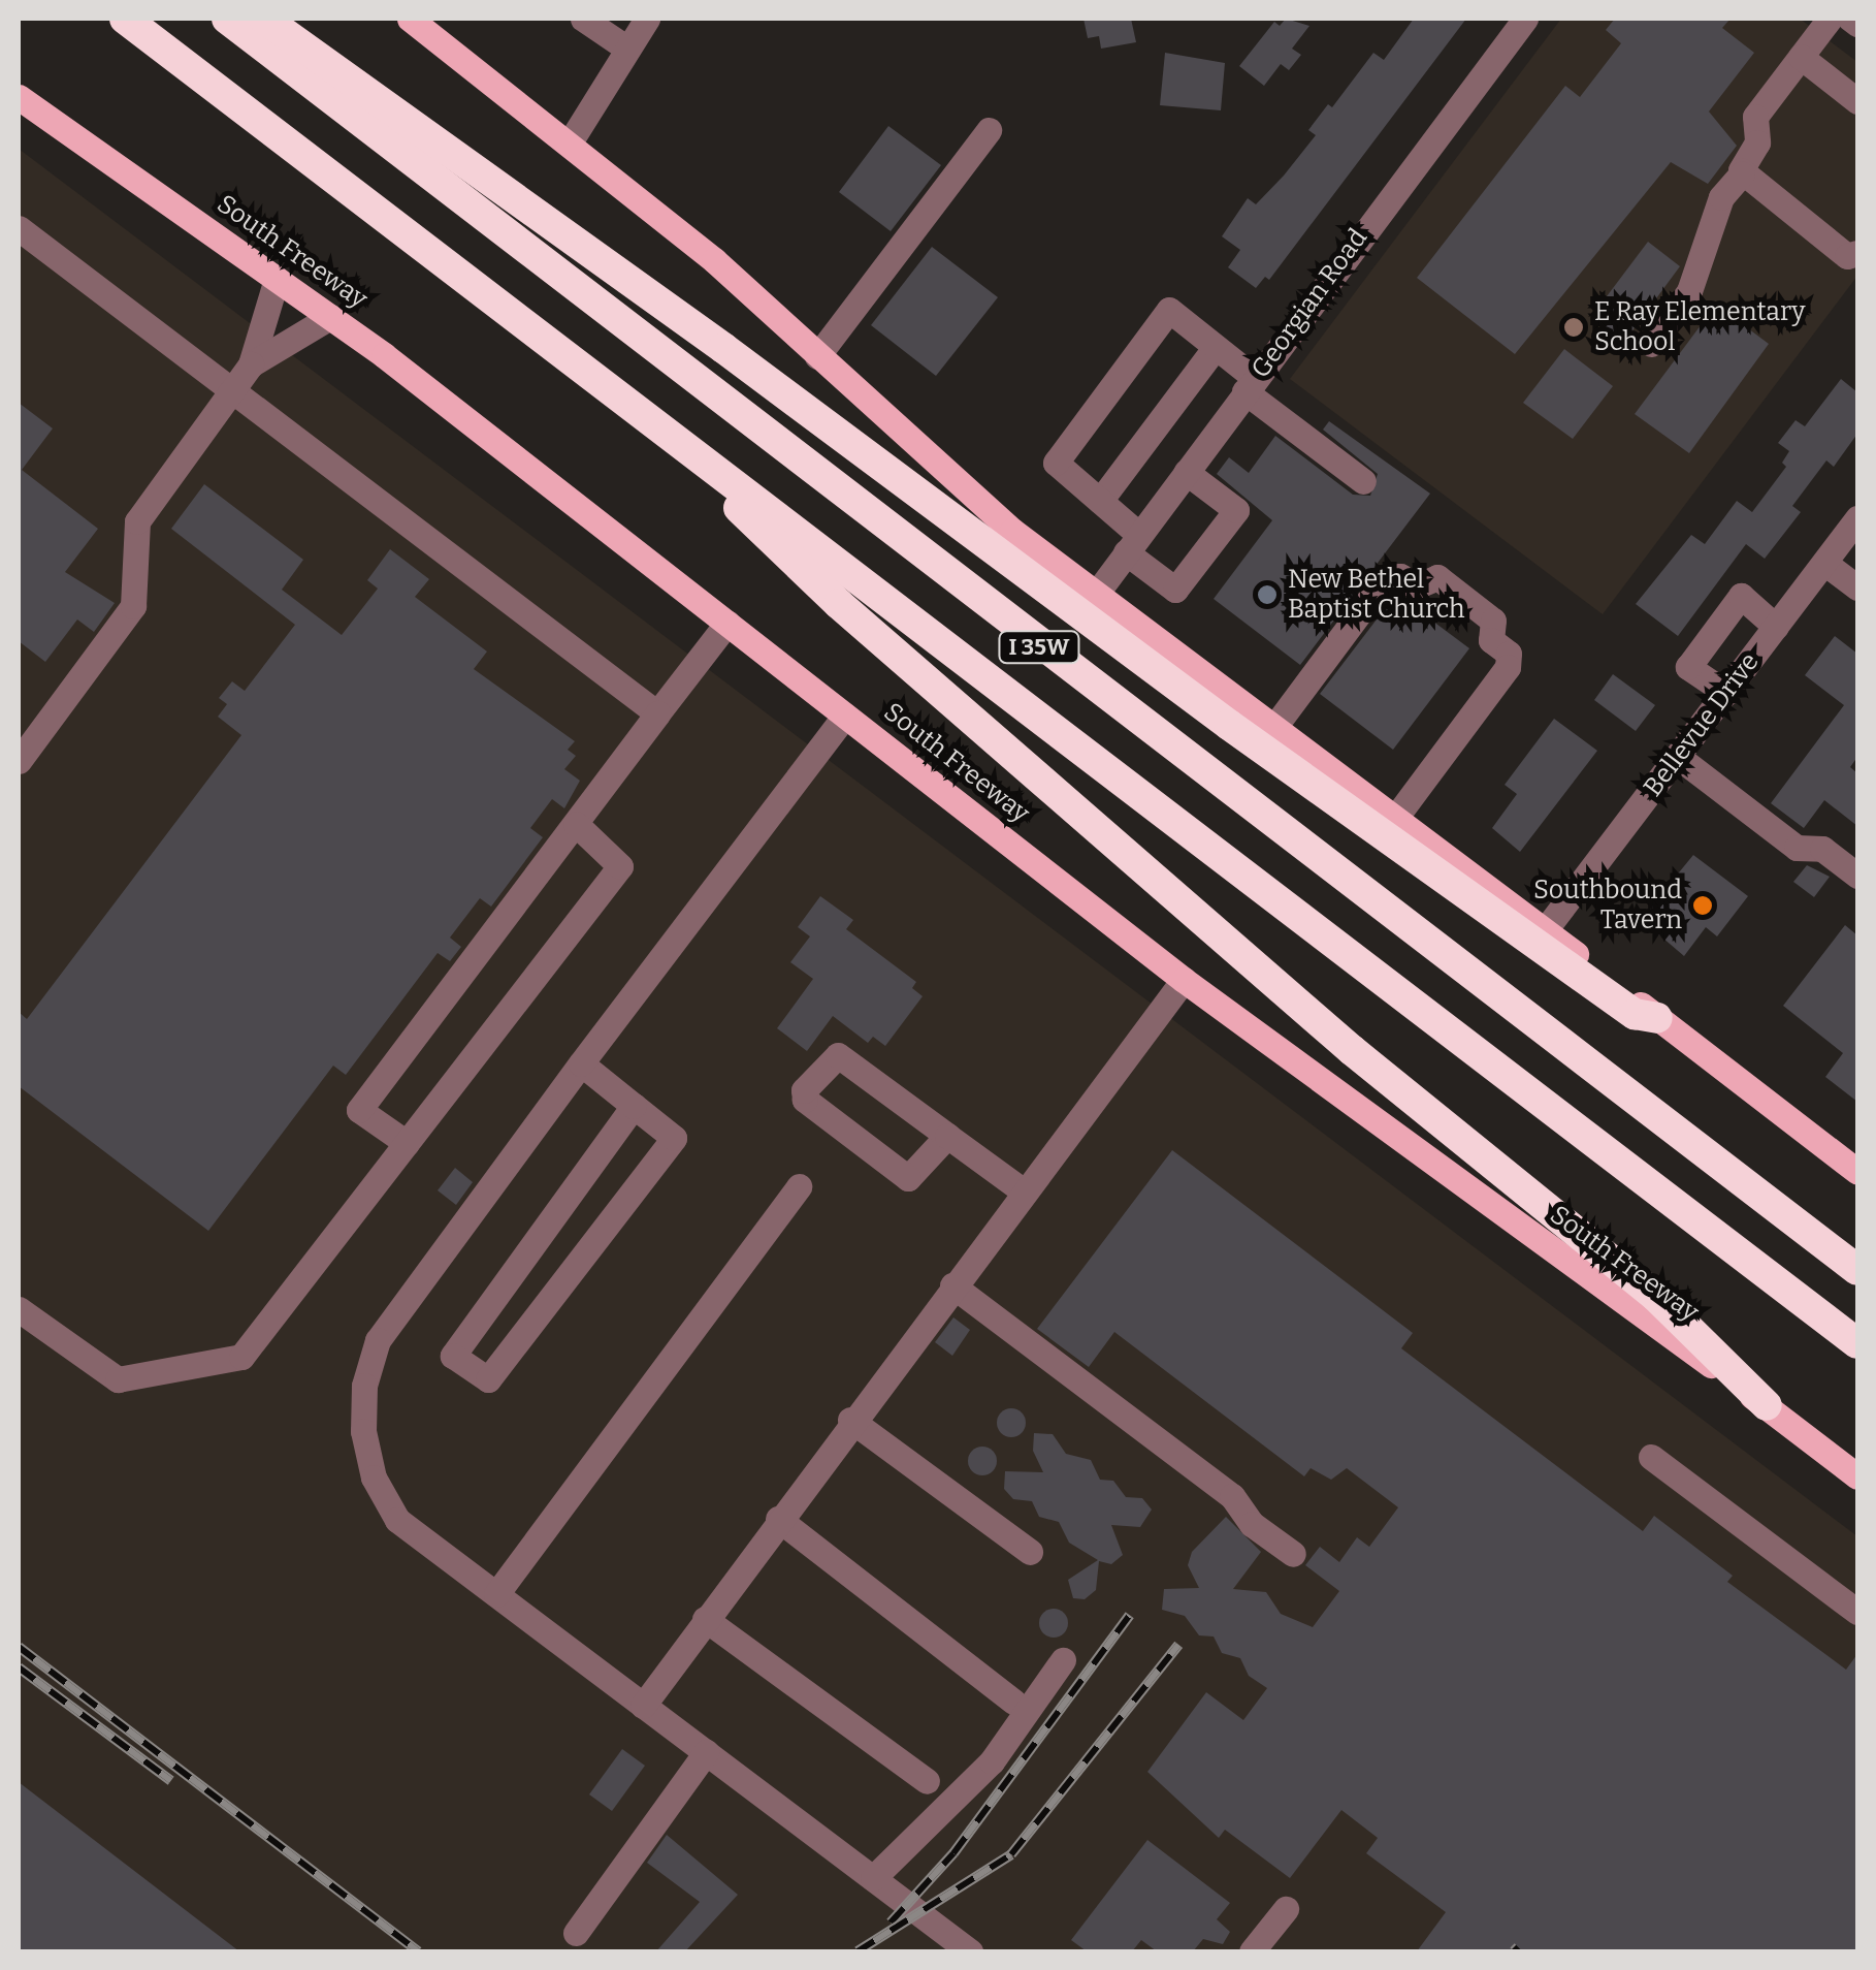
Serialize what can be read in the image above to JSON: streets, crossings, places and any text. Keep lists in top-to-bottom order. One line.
{"streets":{"highway":["I 35W"],"main road":["South Freeway"],"street":["Georgian Road","Bellevue Drive"]},"places":["E Ray Elementary School","New Bethel Baptist Church","Southbound Tavern"]}
